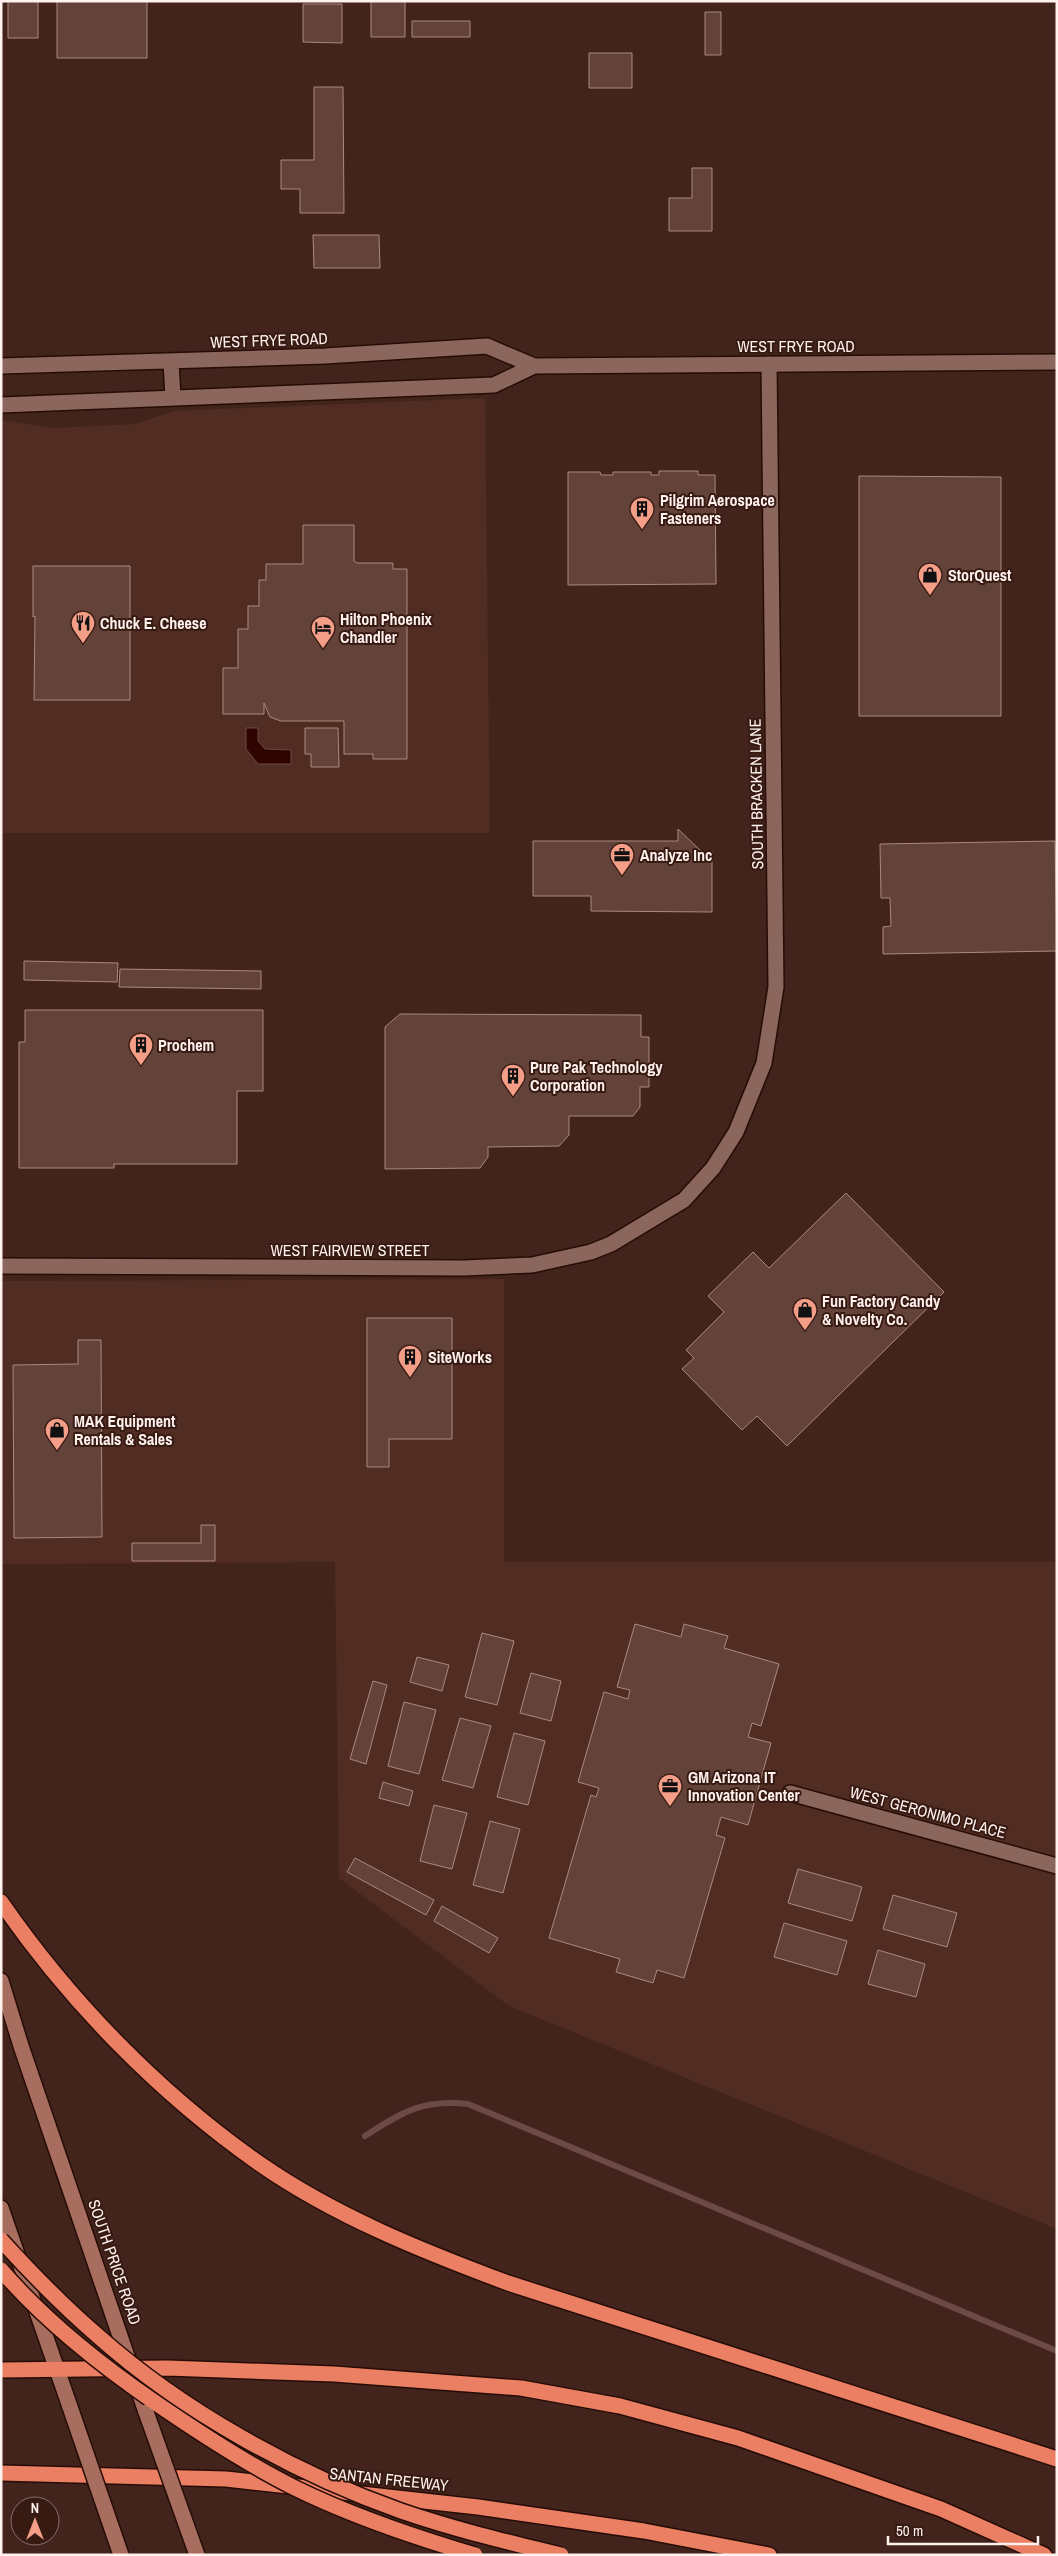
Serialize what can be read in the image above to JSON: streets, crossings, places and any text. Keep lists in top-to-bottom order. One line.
{"streets":{"highway":["SANTAN FREEWAY"],"main road":["SOUTH PRICE ROAD"],"street":["WEST FRYE ROAD","SOUTH BRACKEN LANE","WEST FAIRVIEW STREET","WEST GERONIMO PLACE"]},"crossings":[["WEST FRYE ROAD","SOUTH BRACKEN LANE"],["SOUTH BRACKEN LANE","WEST FAIRVIEW STREET"]],"places":{"building":["Pilgrim Aerospace Fasteners","Prochem","Pure Pak Technology Corporation","SiteWorks"],"shop":["StorQuest","Fun Factory Candy & Novelty Co.","MAK Equipment Rentals & Sales"],"restaurant":["Chuck E. Cheese"],"hotel":["Hilton Phoenix Chandler"],"office":["Analyze Inc","GM Arizona IT Innovation Center"]},"scale_bar":"50 m","north":"top"}
